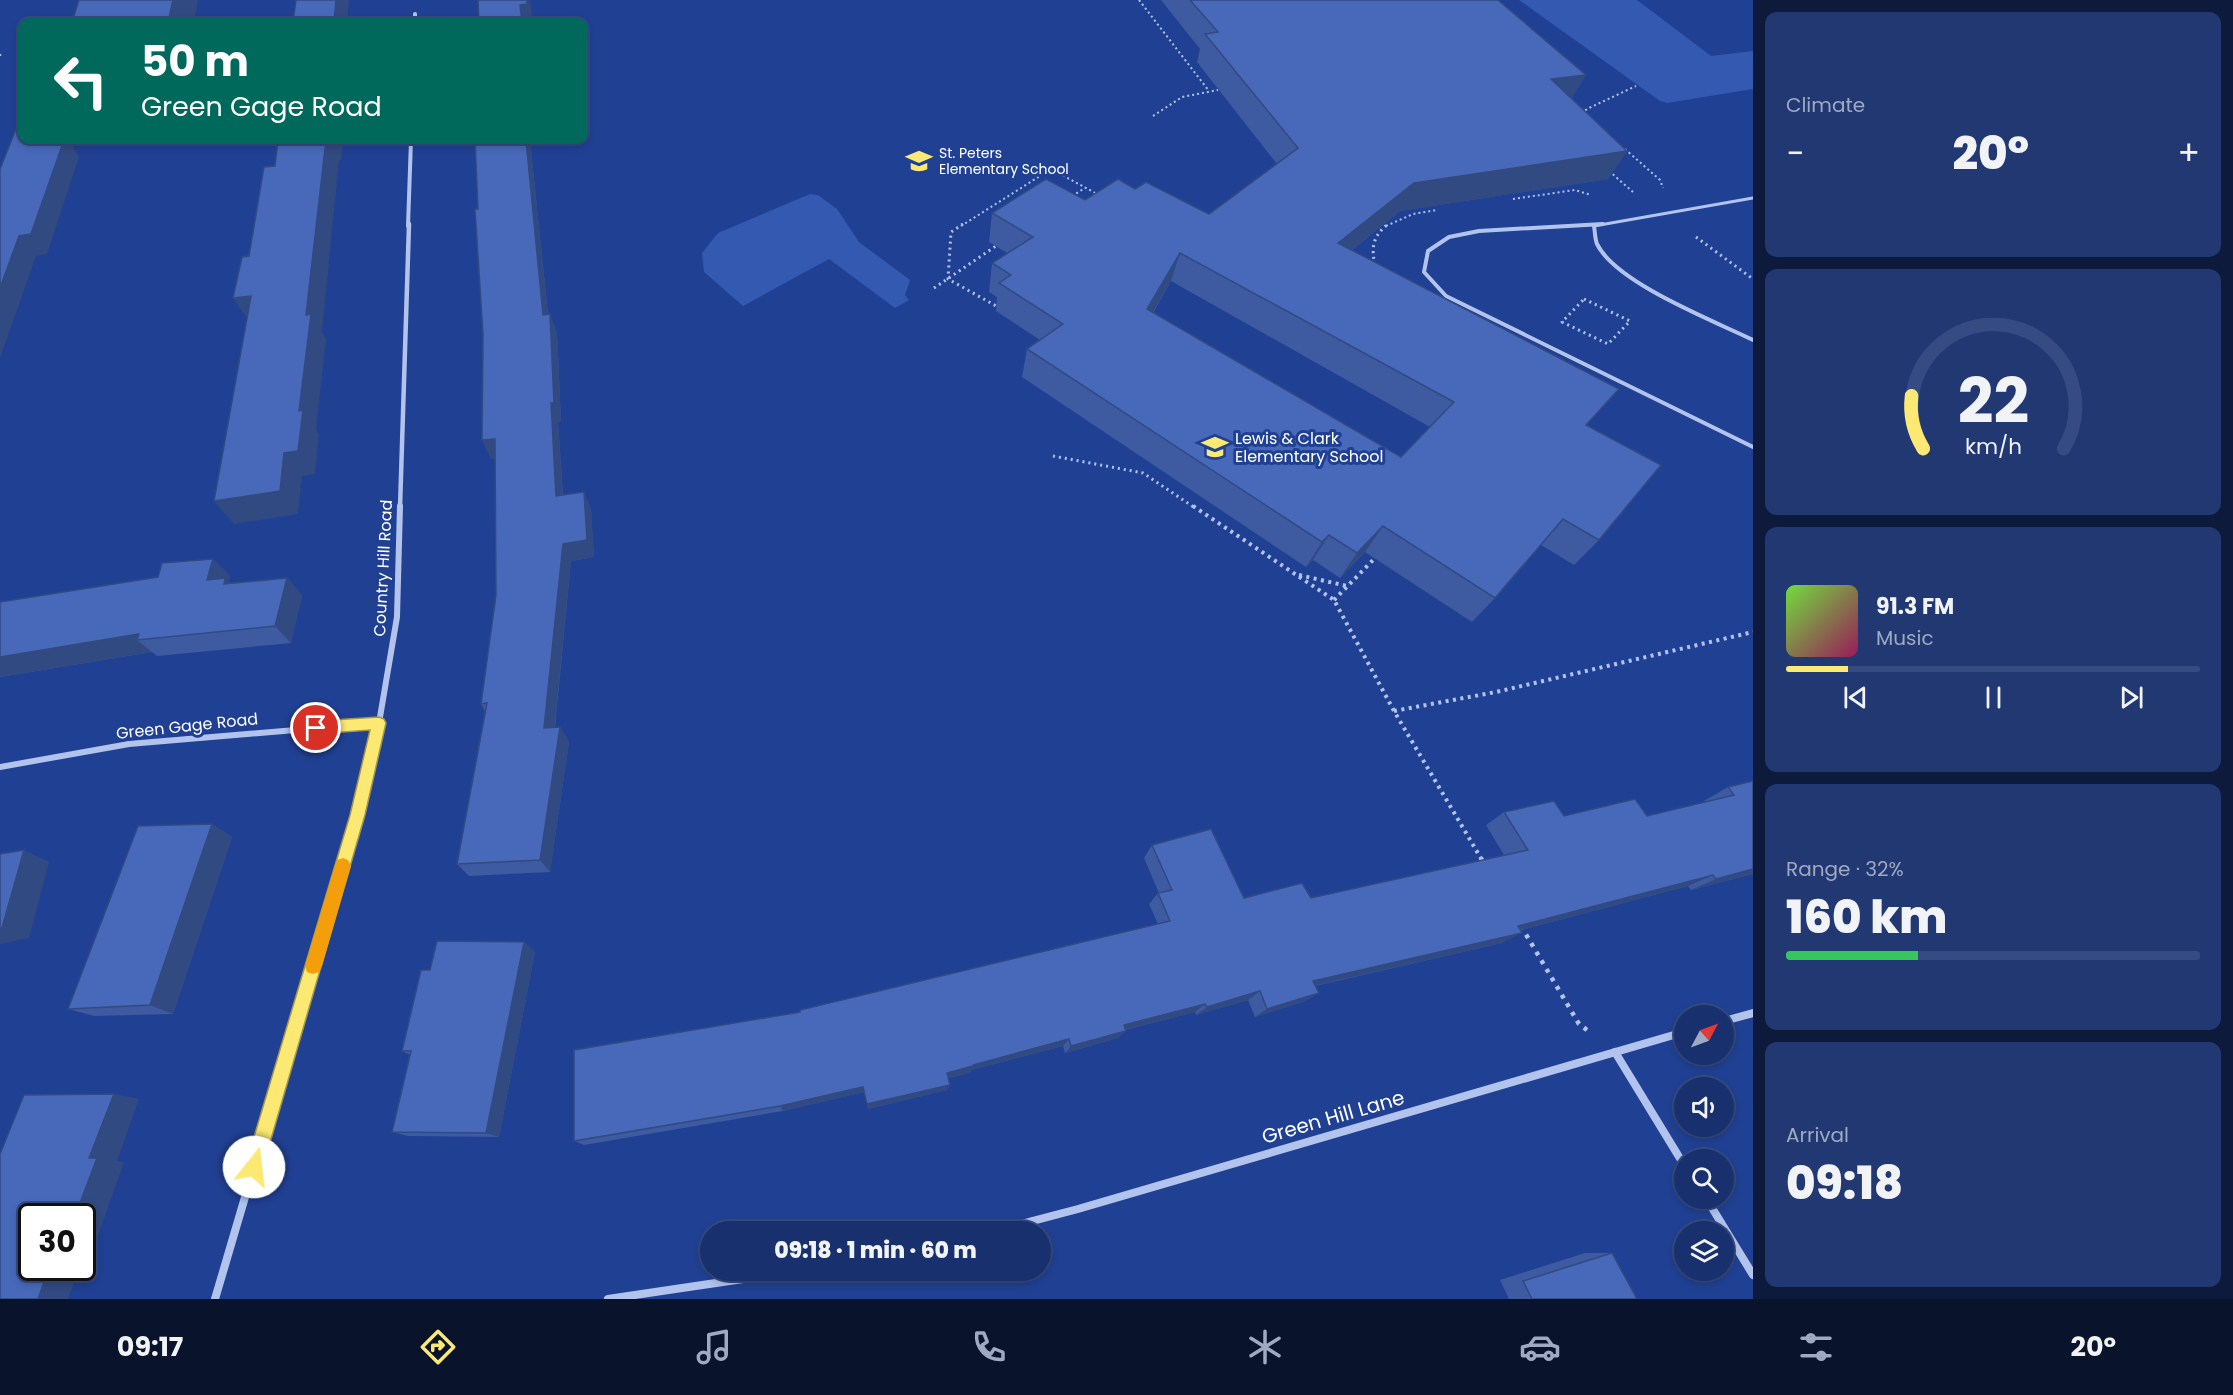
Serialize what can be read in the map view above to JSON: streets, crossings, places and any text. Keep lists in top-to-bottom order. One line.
{"streets":{"street":["Country Hill Road","Green Gage Road","Green Hill Lane"]},"crossings":[["Country Hill Road","Green Gage Road"]],"places":{"school or university":["St. Peters Elementary School","Lewis & Clark Elementary School"]},"north":"top right","page":{"tile":["Climate",["Range · 32%","160 km"],["Arrival","09:18"]],"turn":["50 m","Green Gage Road"],"heat":["−","20°","+"],"song":["91.3 FM","Music"],"limit":"30","trip":"09:18 · 1 min · 60 m","tabs":["09:17","20°"],"gauge":["22","km/h"]}}
